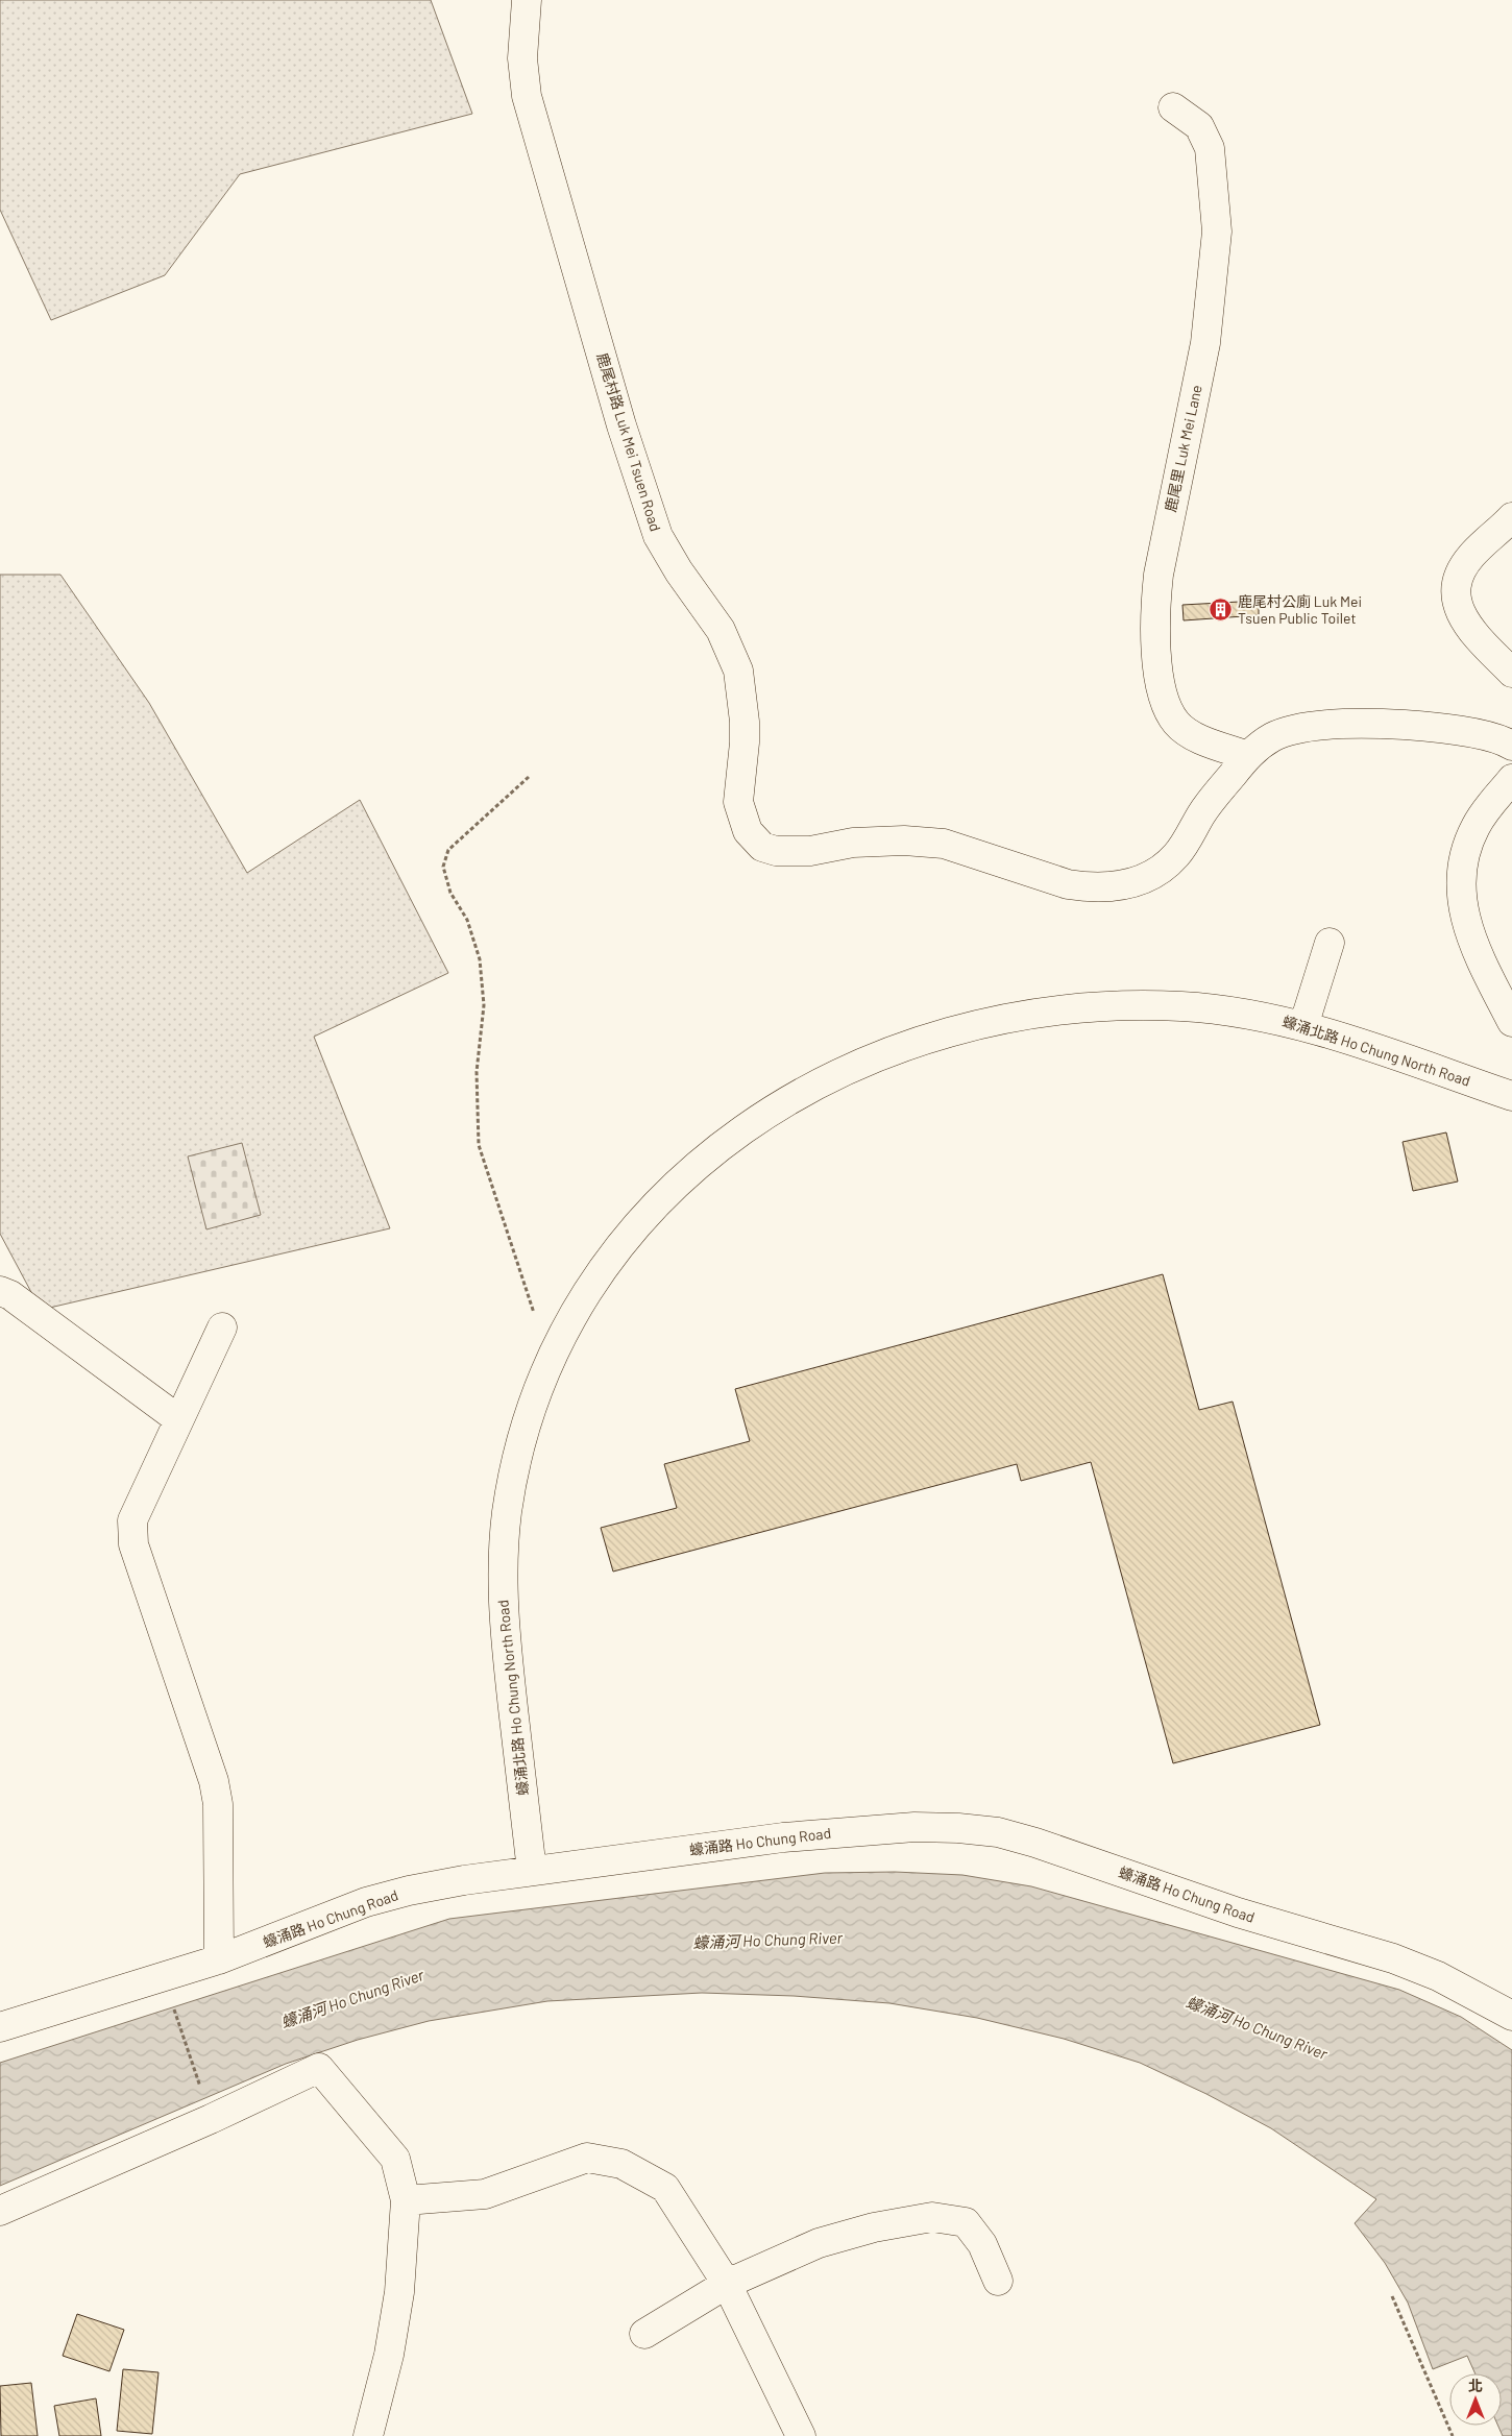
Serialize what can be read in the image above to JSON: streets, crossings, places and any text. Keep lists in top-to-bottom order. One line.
{"streets":{"street":["鹿尾村路 Luk Mei Tsuen Road","鹿尾里 Luk Mei Lane","蠔涌北路 Ho Chung North Road","蠔涌路 Ho Chung Road"]},"crossings":[["鹿尾村路 Luk Mei Tsuen Road","鹿尾里 Luk Mei Lane"],["蠔涌北路 Ho Chung North Road","蠔涌路 Ho Chung Road"]],"water":["蠔涌河 Ho Chung River"],"places":{"building":["鹿尾村公廁 Luk Mei Tsuen Public Toilet"]},"north":"top"}
